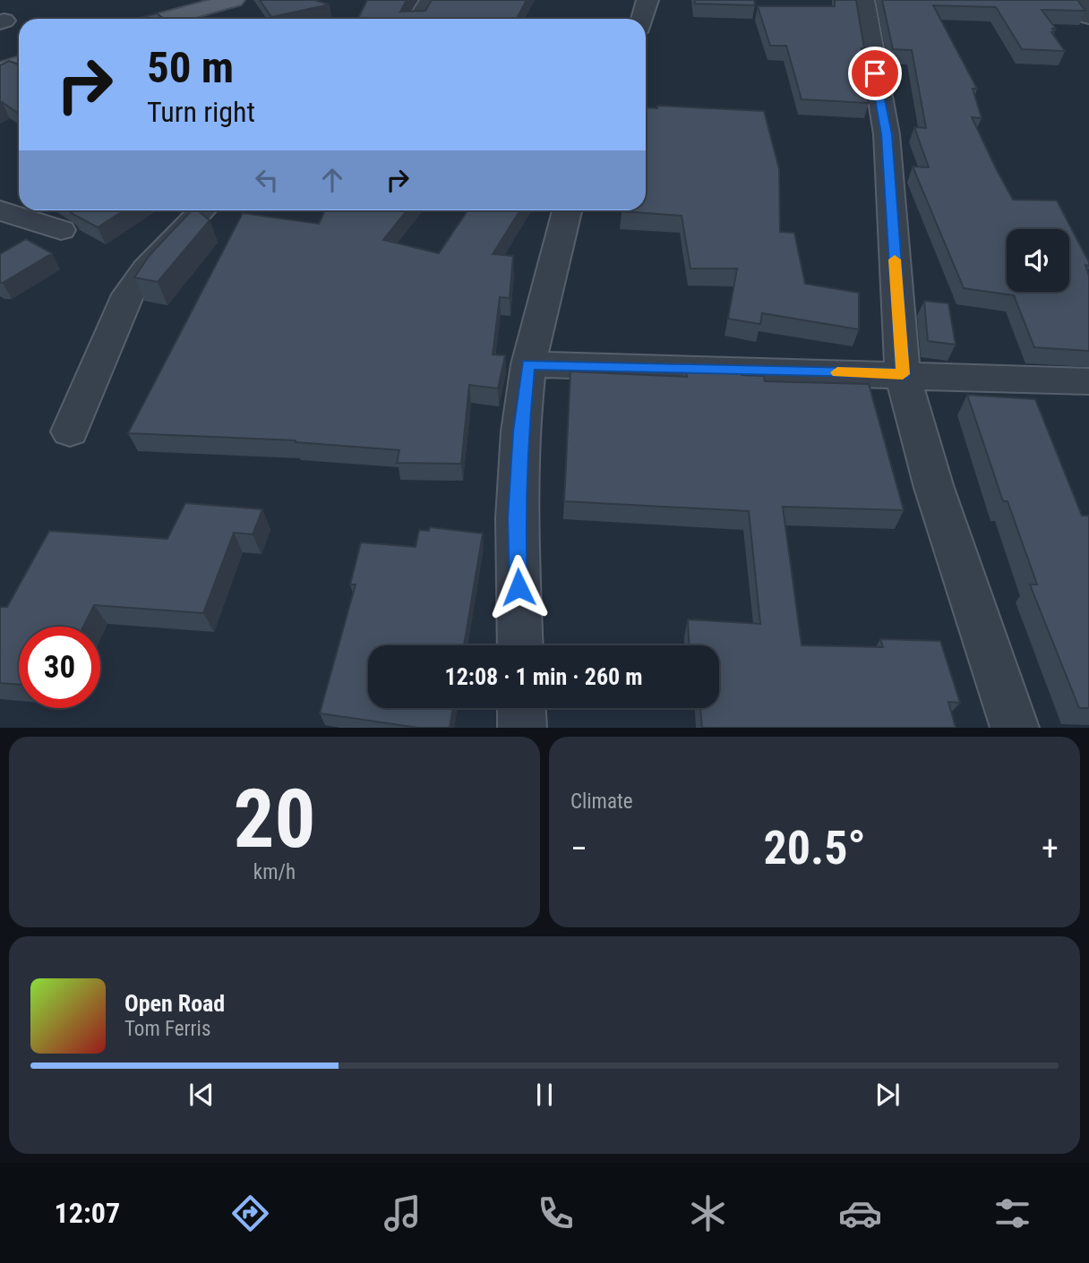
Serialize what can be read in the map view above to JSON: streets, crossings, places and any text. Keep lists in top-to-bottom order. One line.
{"page":{"turn":["50 m","Turn right"],"limit":"30","trip":"12:08 · 1 min · 260 m","tile":[["20","km/h"],"Climate"],"heat":["−","20.5°","+"],"song":["Open Road","Tom Ferris"],"tabs":"12:07"}}
